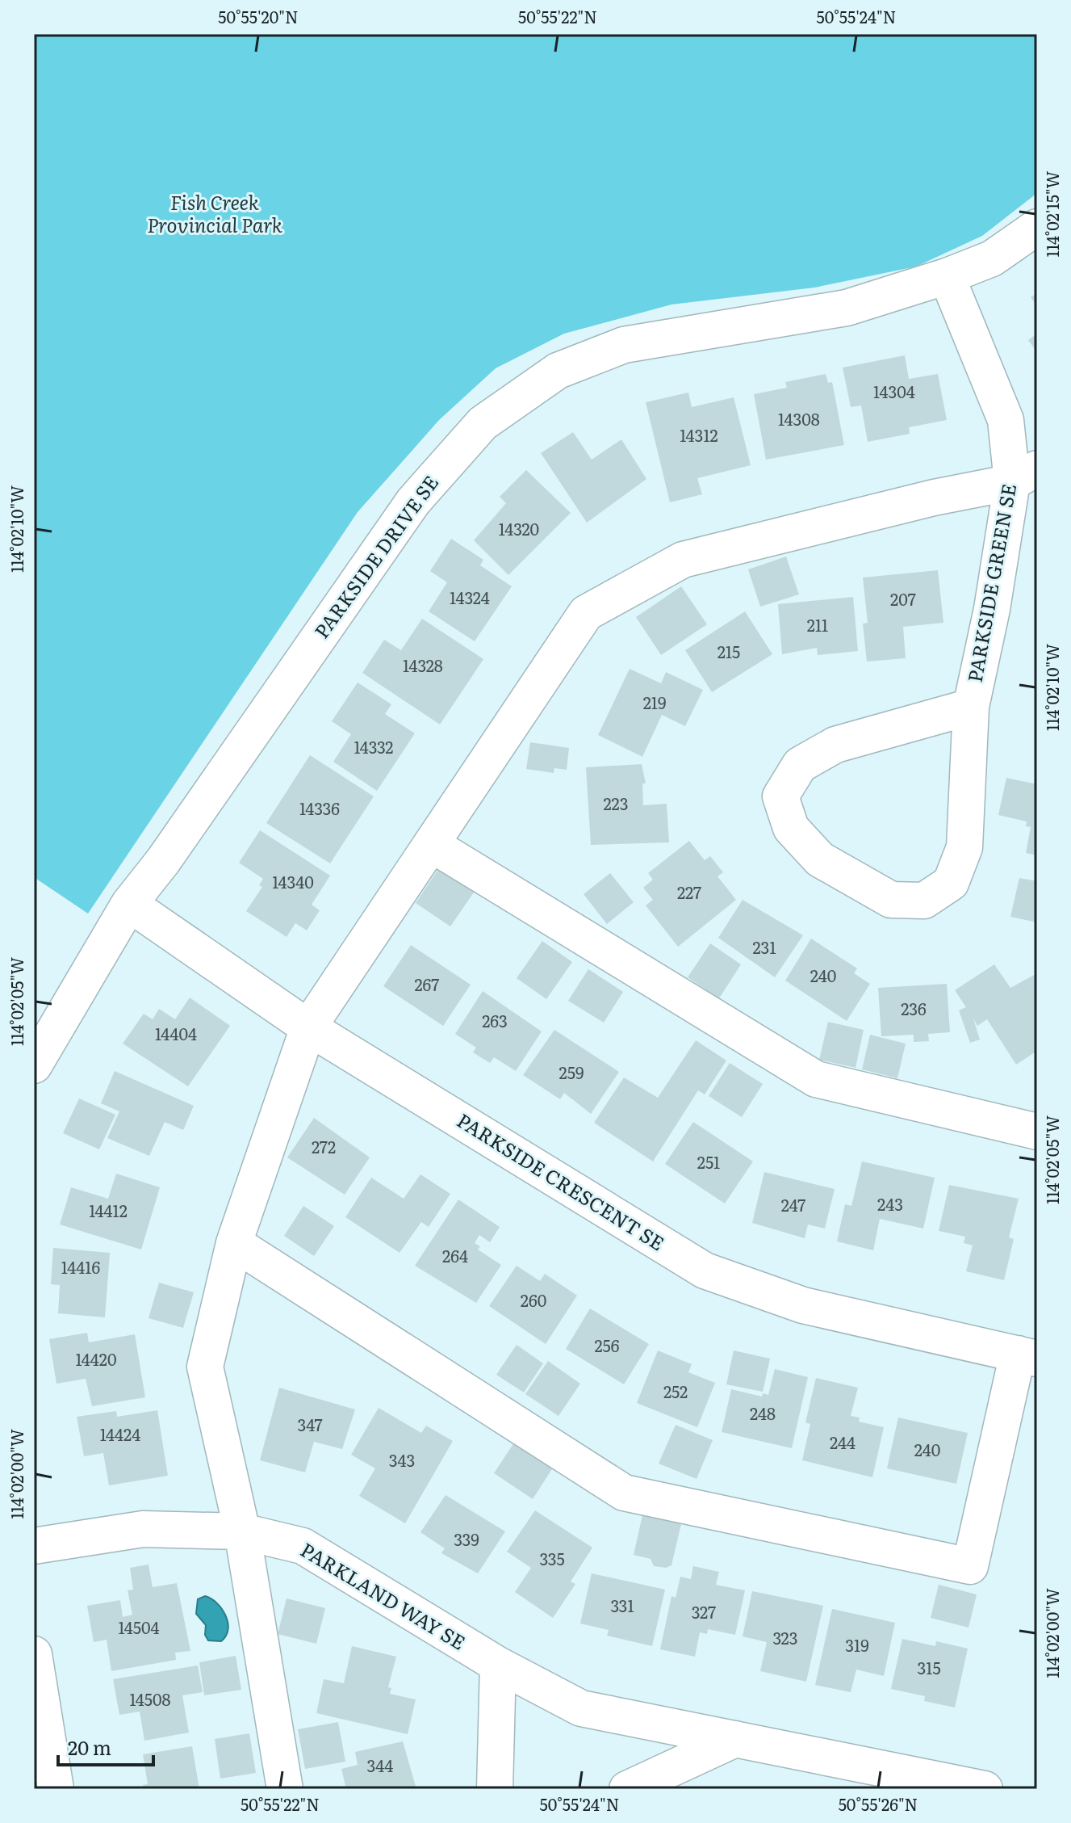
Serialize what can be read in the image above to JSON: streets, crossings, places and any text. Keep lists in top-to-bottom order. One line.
{"streets":{"street":["PARKSIDE DRIVE SE","PARKSIDE GREEN SE","PARKSIDE CRESCENT SE","PARKLAND WAY SE"]},"crossings":[["PARKSIDE DRIVE SE","PARKSIDE GREEN SE"],["PARKSIDE DRIVE SE","PARKSIDE CRESCENT SE"]],"parks":["Fish Creek Provincial Park"],"house_numbers":["14304","14308","14312","14320","14324","207","211","215","14328","219","14332","223","14336","14340","227","231","240","267","236","263","14404","259","272","251","243","247","14412","264","14416","260","256","14420","252","248","347","14424","244","240","343","339","335","331","327","14504","323","319","315","14508","344"],"scale_bar":"20 m","coordinates":["50°55'20\"N","50°55'22\"N","50°55'24\"N","114°02'15\"W","114°02'10\"W","114°02'05\"W","114°02'00\"W","50°55'26\"N"]}
